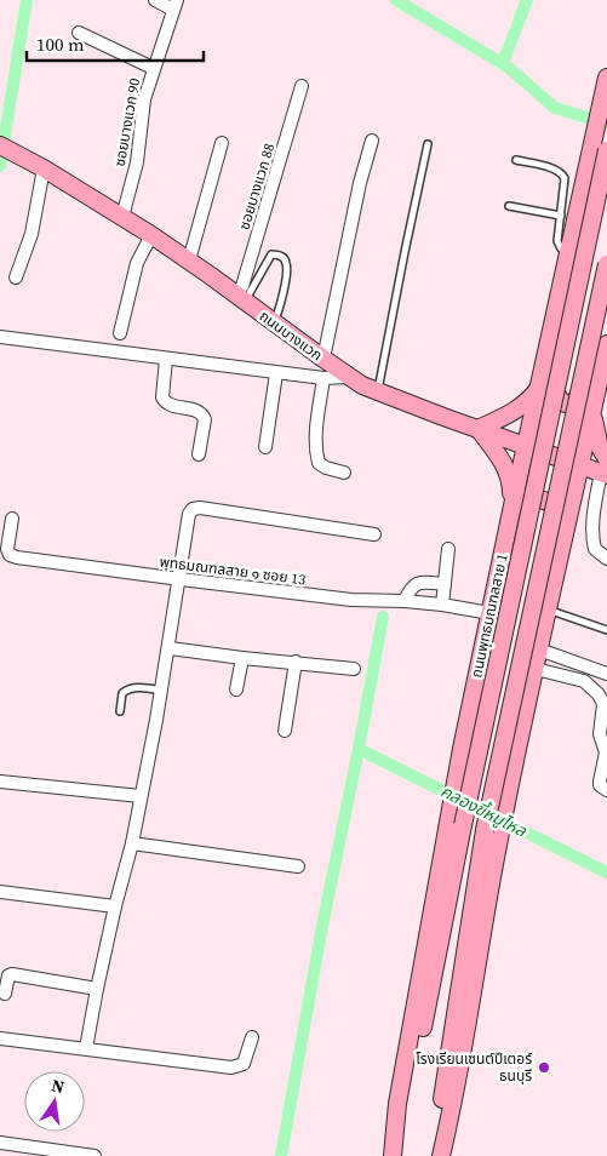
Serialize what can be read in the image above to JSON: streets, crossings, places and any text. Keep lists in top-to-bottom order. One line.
{"streets":{"main road":["ถนนบางแวก","ถนนพุทธมณฑลสาย 1"],"street":["ซอยบางแวก 90","ซอยบางแวก 88","พุทธมณฑลสาย ๑ ซอย 13"]},"crossings":[["ซอยบางแวก 90","ถนนบางแวก"],["ซอยบางแวก 88","ถนนบางแวก"],["ถนนบางแวก","ถนนพุทธมณฑลสาย 1"],["พุทธมณฑลสาย ๑ ซอย 13","ถนนพุทธมณฑลสาย 1"]],"water":["คลองขี้หมูไหล"],"places":["โรงเรียนเซนต์ปีเตอร์ ธนบุรี"],"scale_bar":"100 m","north":"top"}
